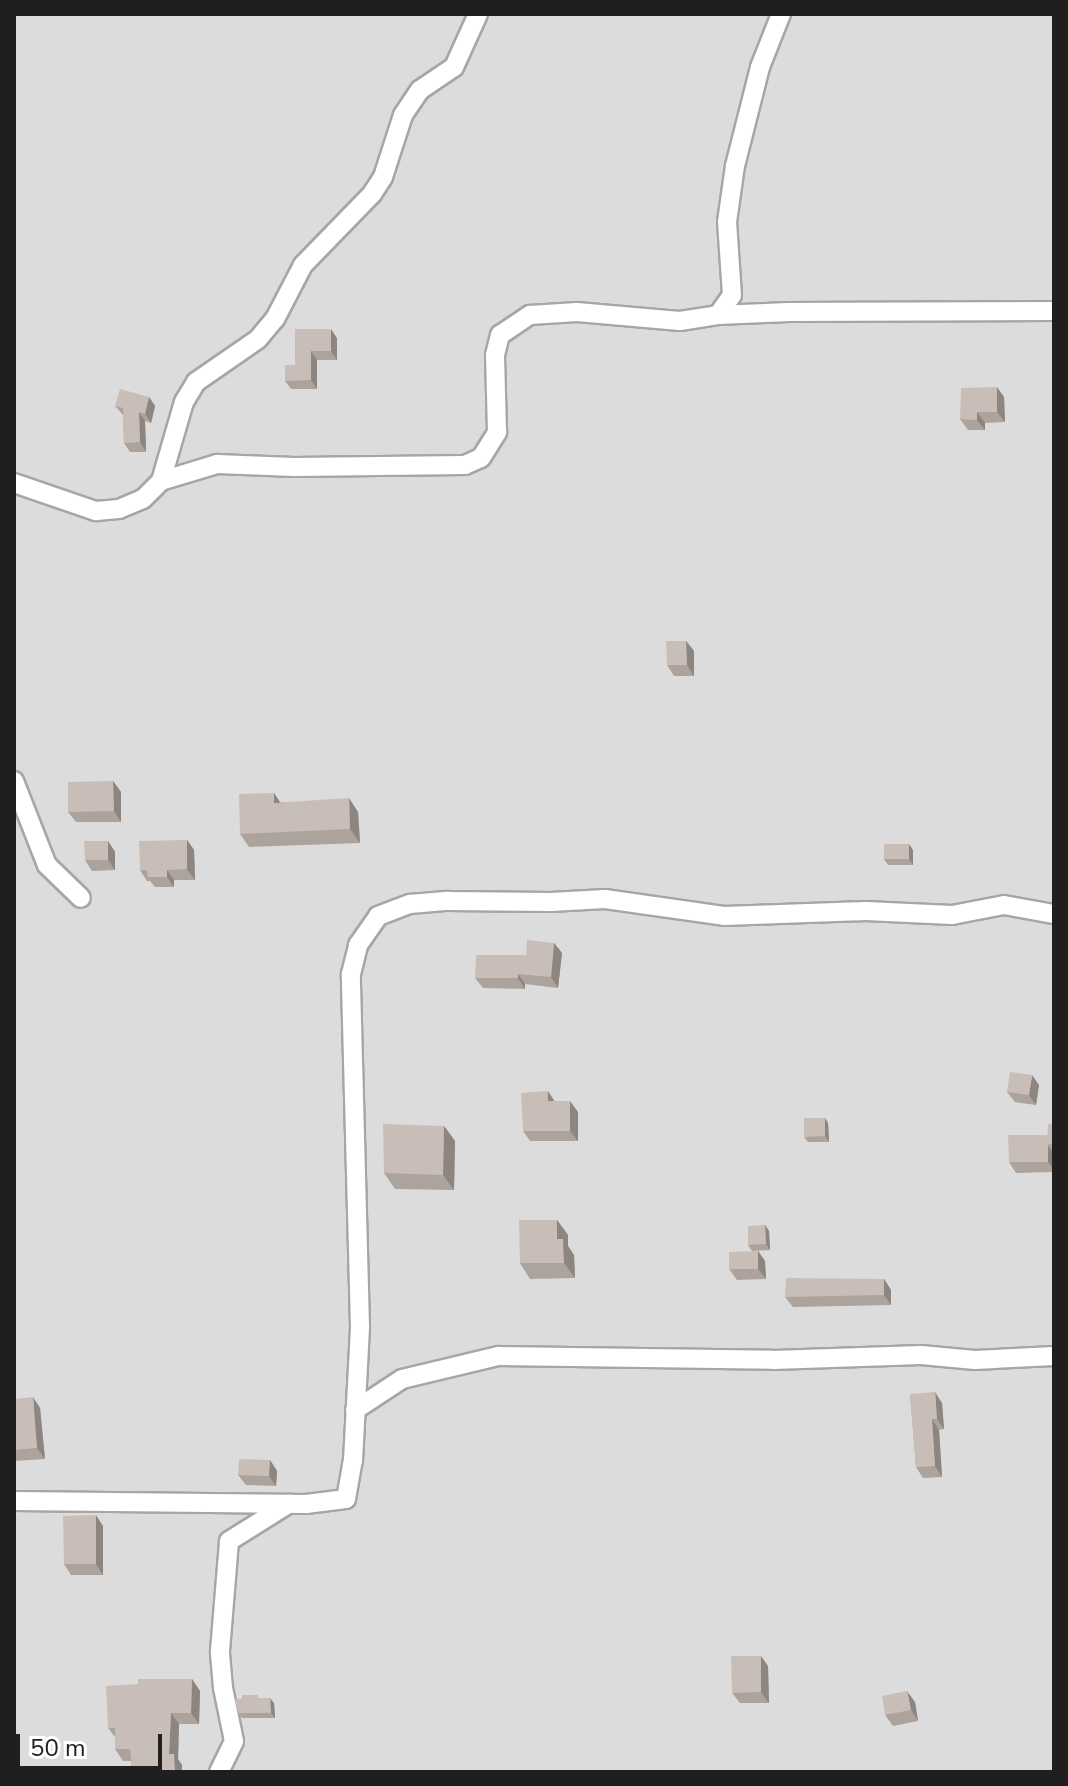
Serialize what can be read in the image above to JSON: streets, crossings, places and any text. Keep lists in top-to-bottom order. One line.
{"scale_bar":"50 m"}
